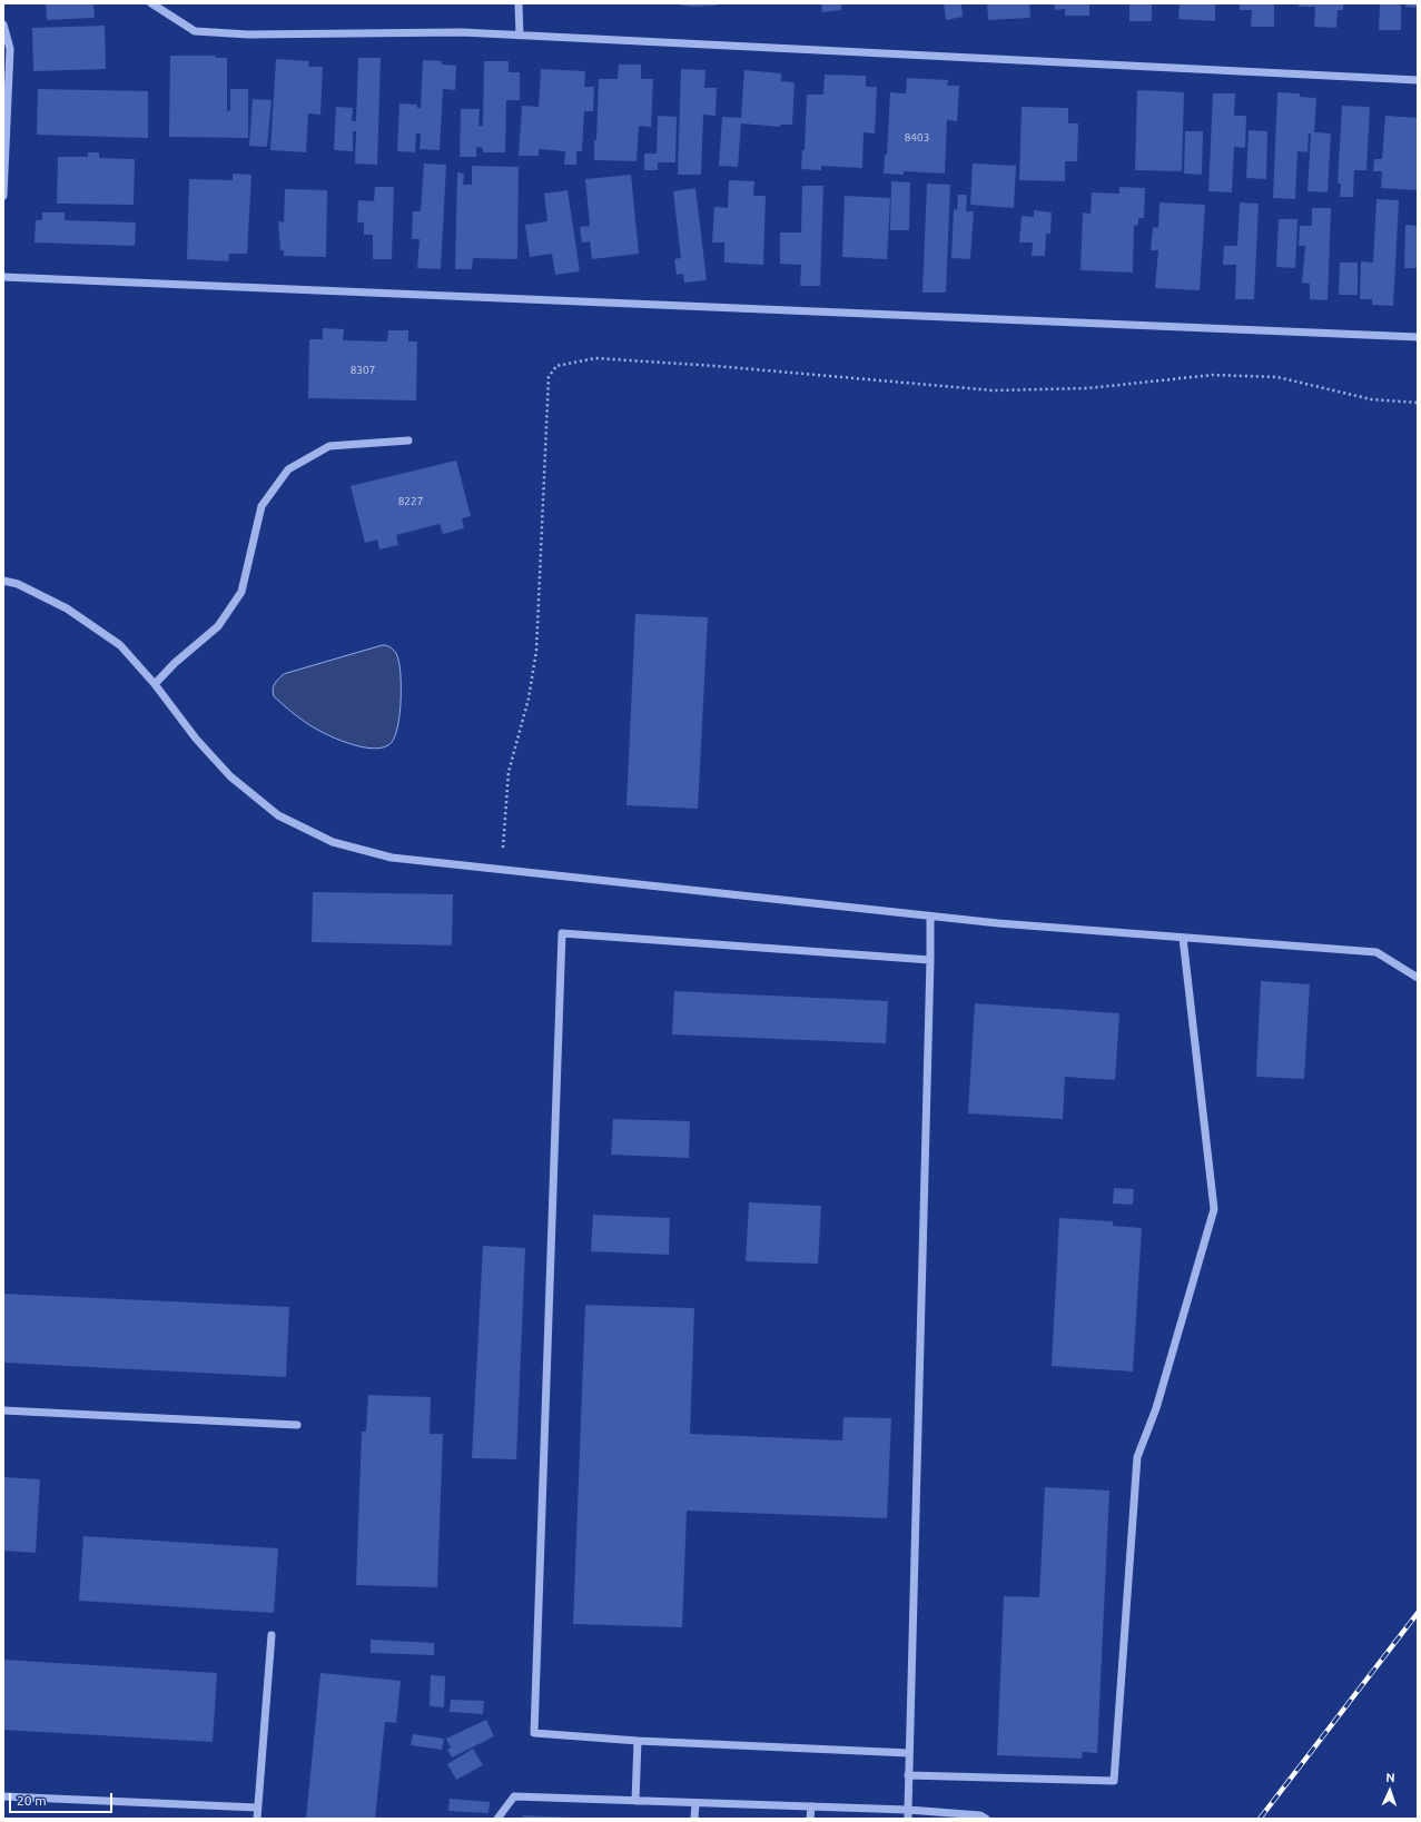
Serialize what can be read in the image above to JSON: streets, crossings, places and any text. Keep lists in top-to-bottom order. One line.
{"house_numbers":["8403","8307","8227"],"scale_bar":"20 m","north":"top"}
